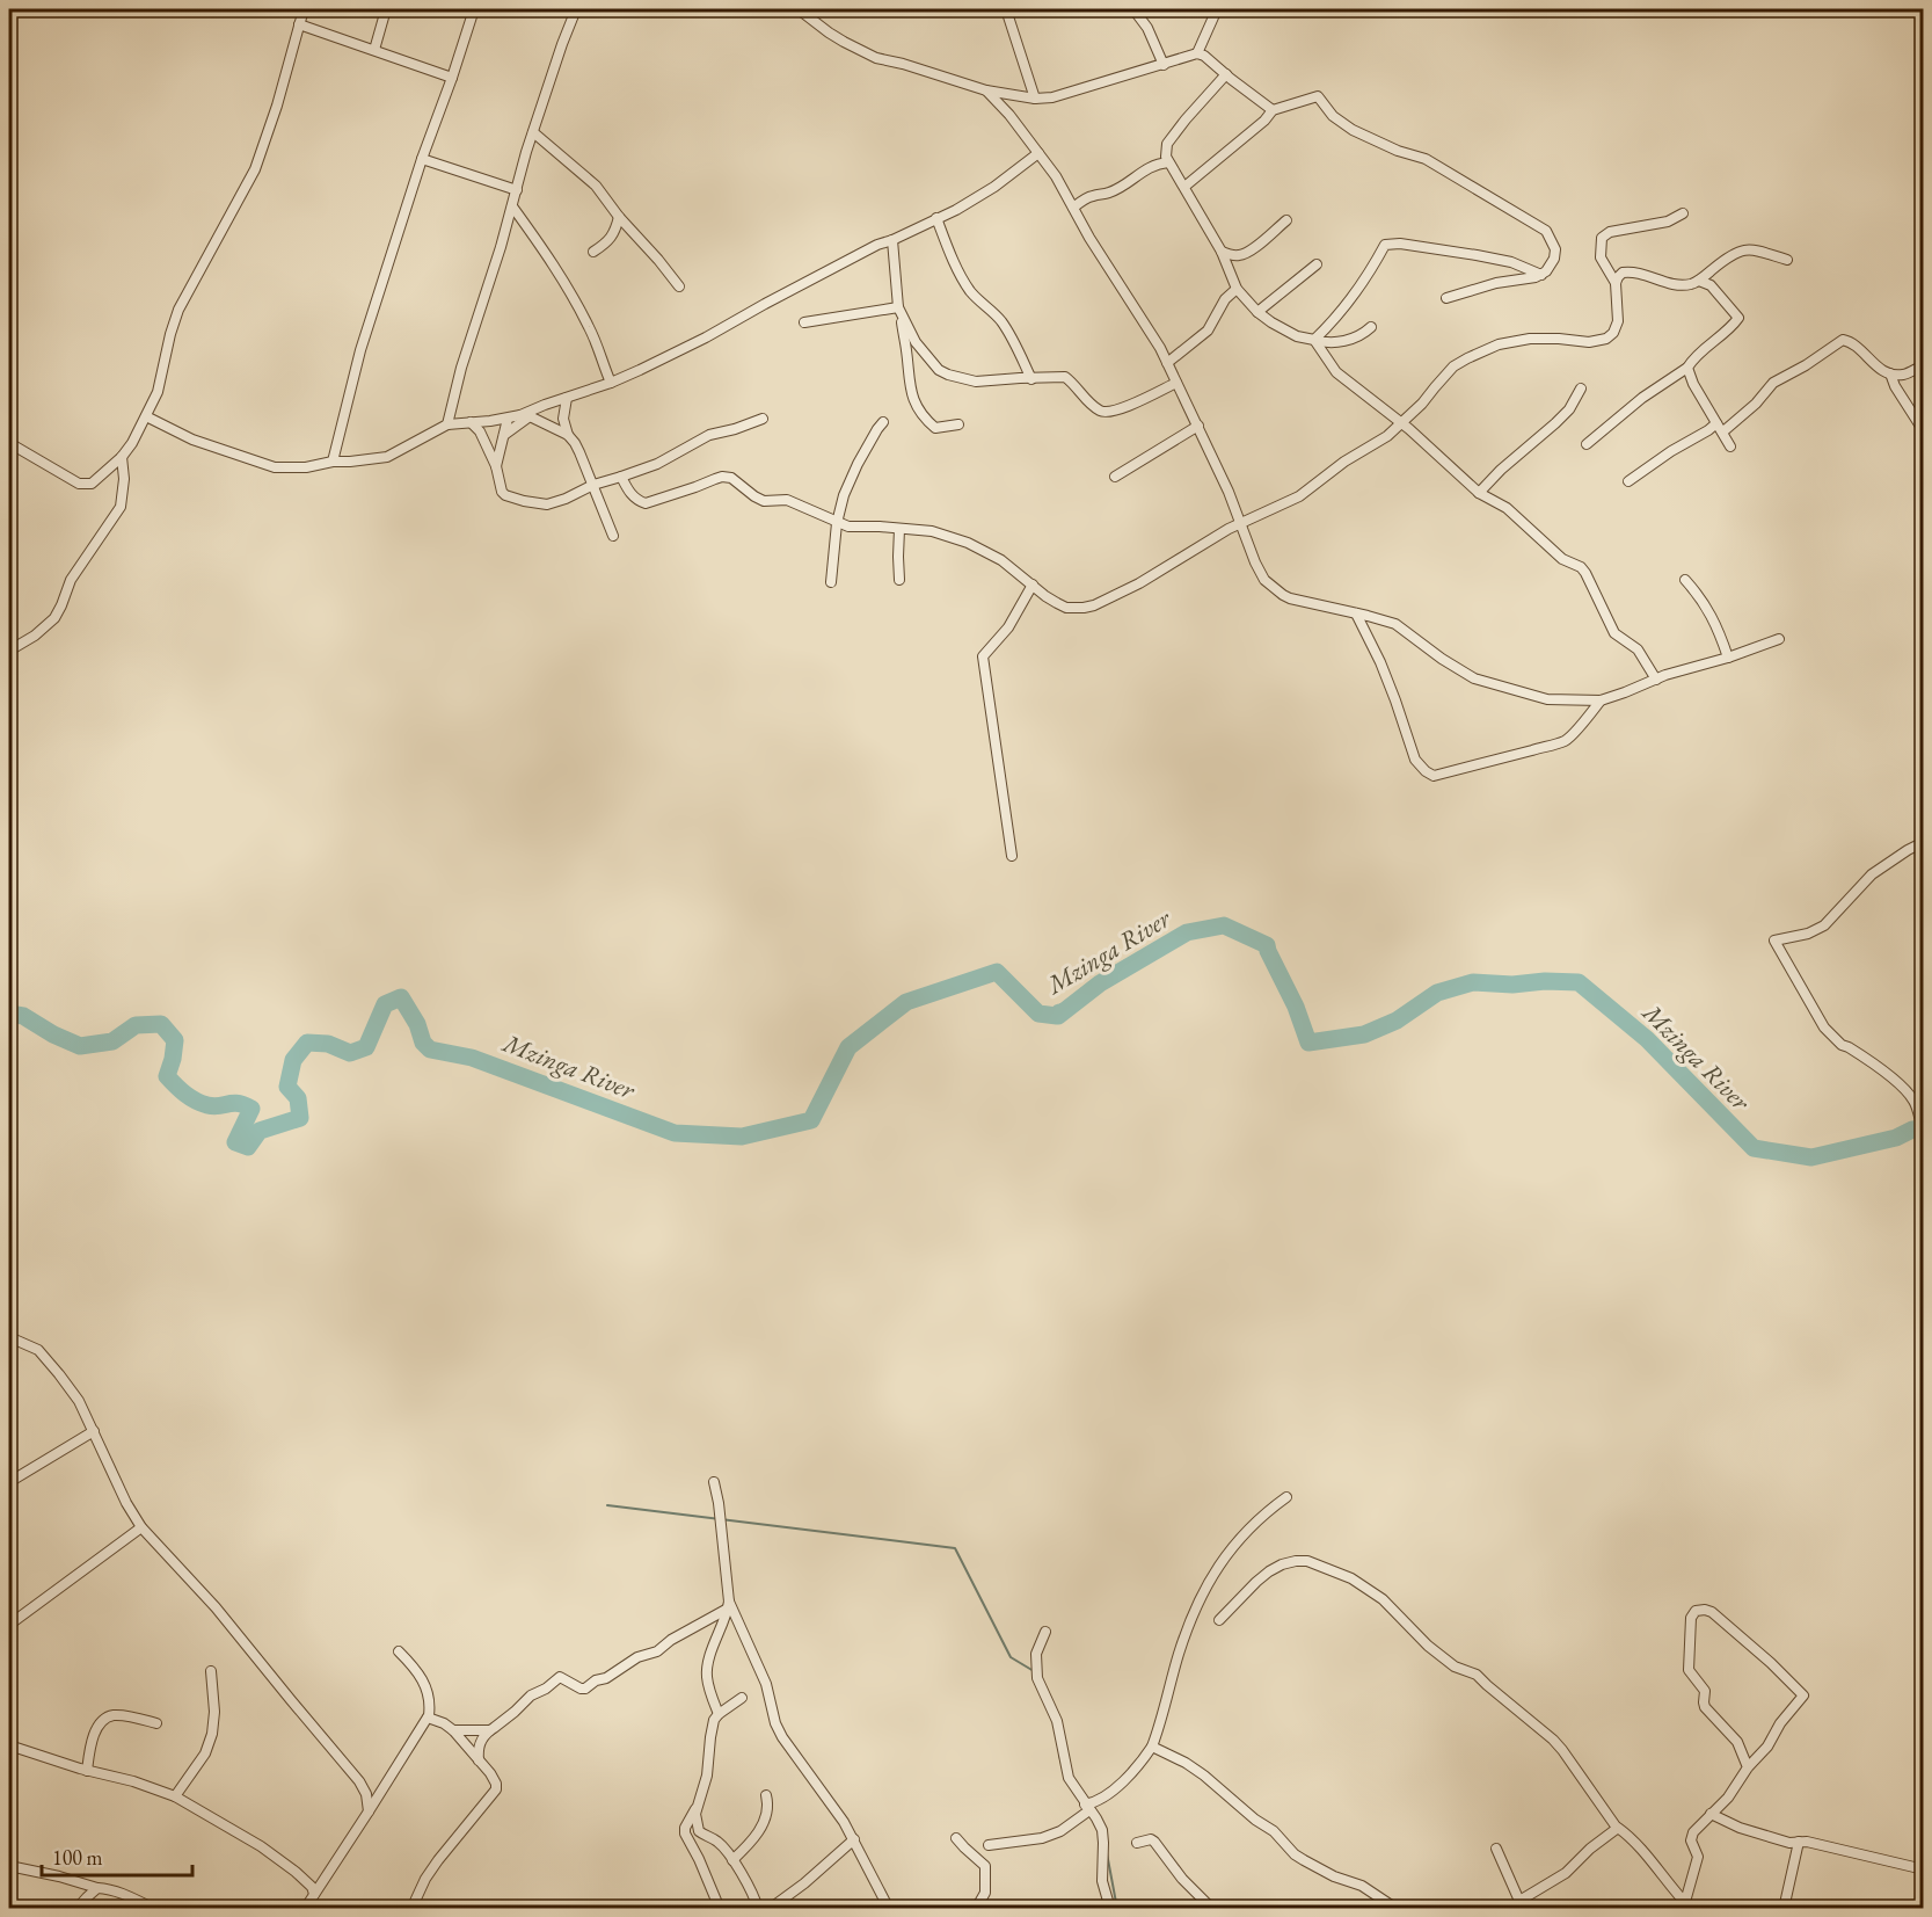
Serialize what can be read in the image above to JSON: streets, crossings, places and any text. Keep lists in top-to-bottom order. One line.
{"water":["Mzinga River"],"scale_bar":"100 m"}
